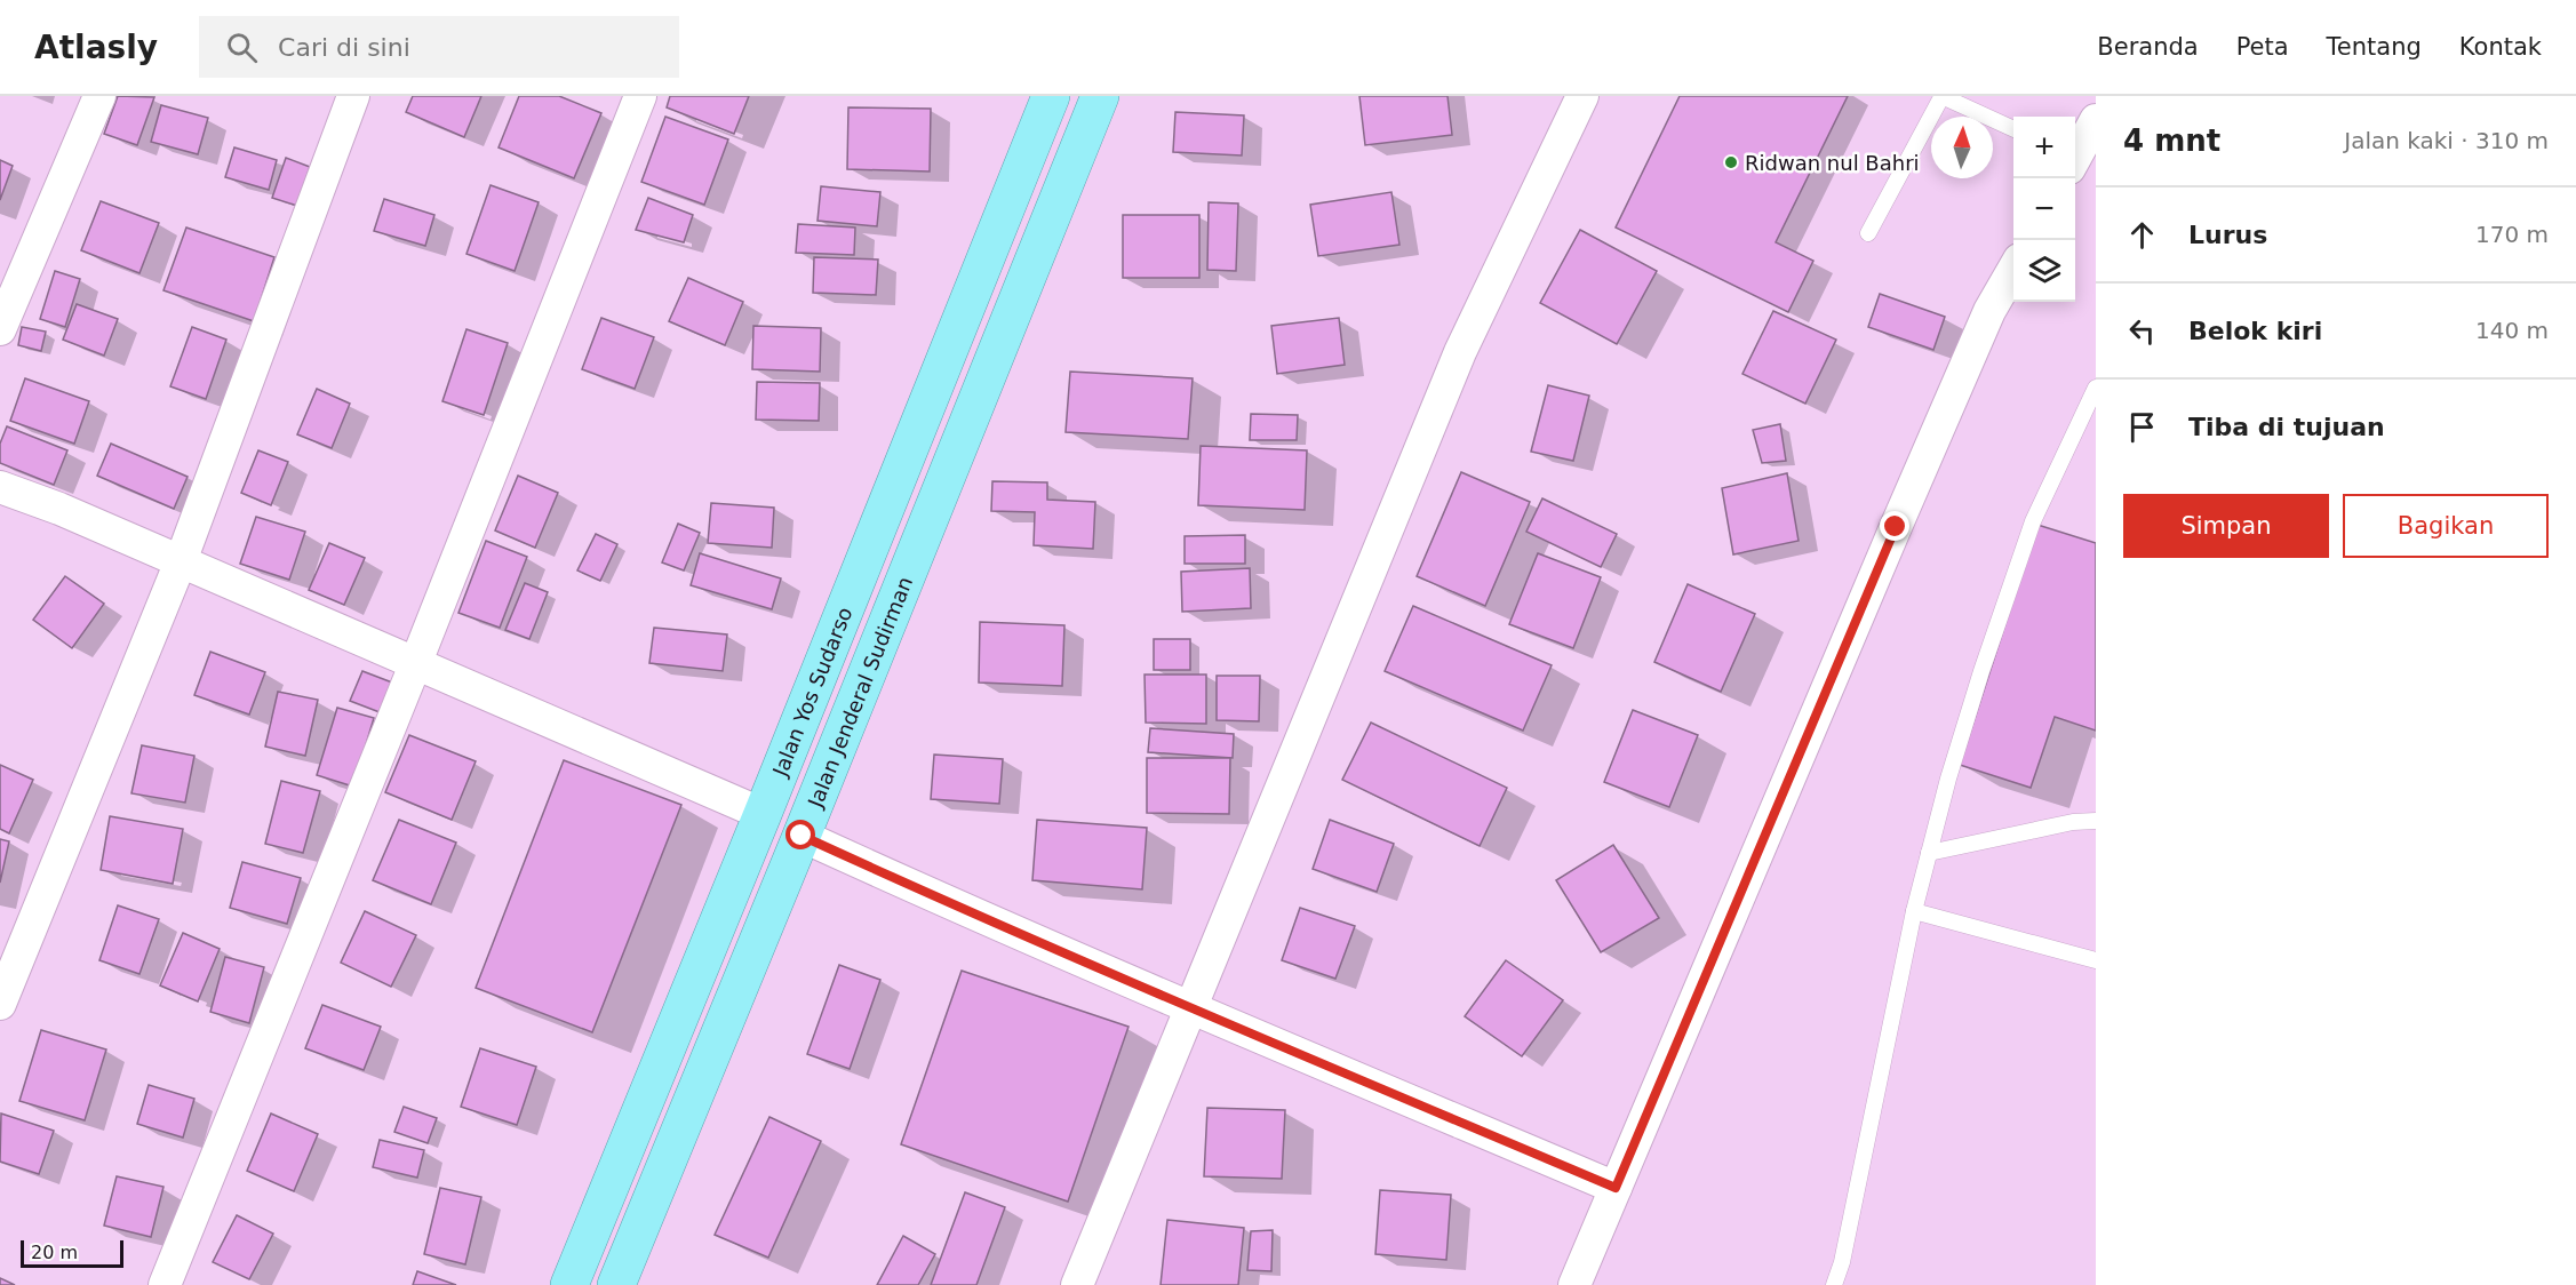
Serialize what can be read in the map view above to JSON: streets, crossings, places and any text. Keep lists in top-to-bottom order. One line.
{"streets":{"highway":["Jalan Yos Sudarso","Jalan Jenderal Sudirman"]},"places":["Ridwan nul Bahri"],"scale_bar":"20 m","north":"top","page":{"header":"Atlasly","search":"Cari di sini","nav":["Beranda","Peta","Tentang","Kontak"],"heading":["4 mnt","Jalan kaki · 310 m"],"map_buttons":["+","−"],"list":[["Lurus","170 m"],["Belok kiri","140 m"],"Tiba di tujuan"],"buttons":["Simpan","Bagikan"],"scale":"20 m"}}
